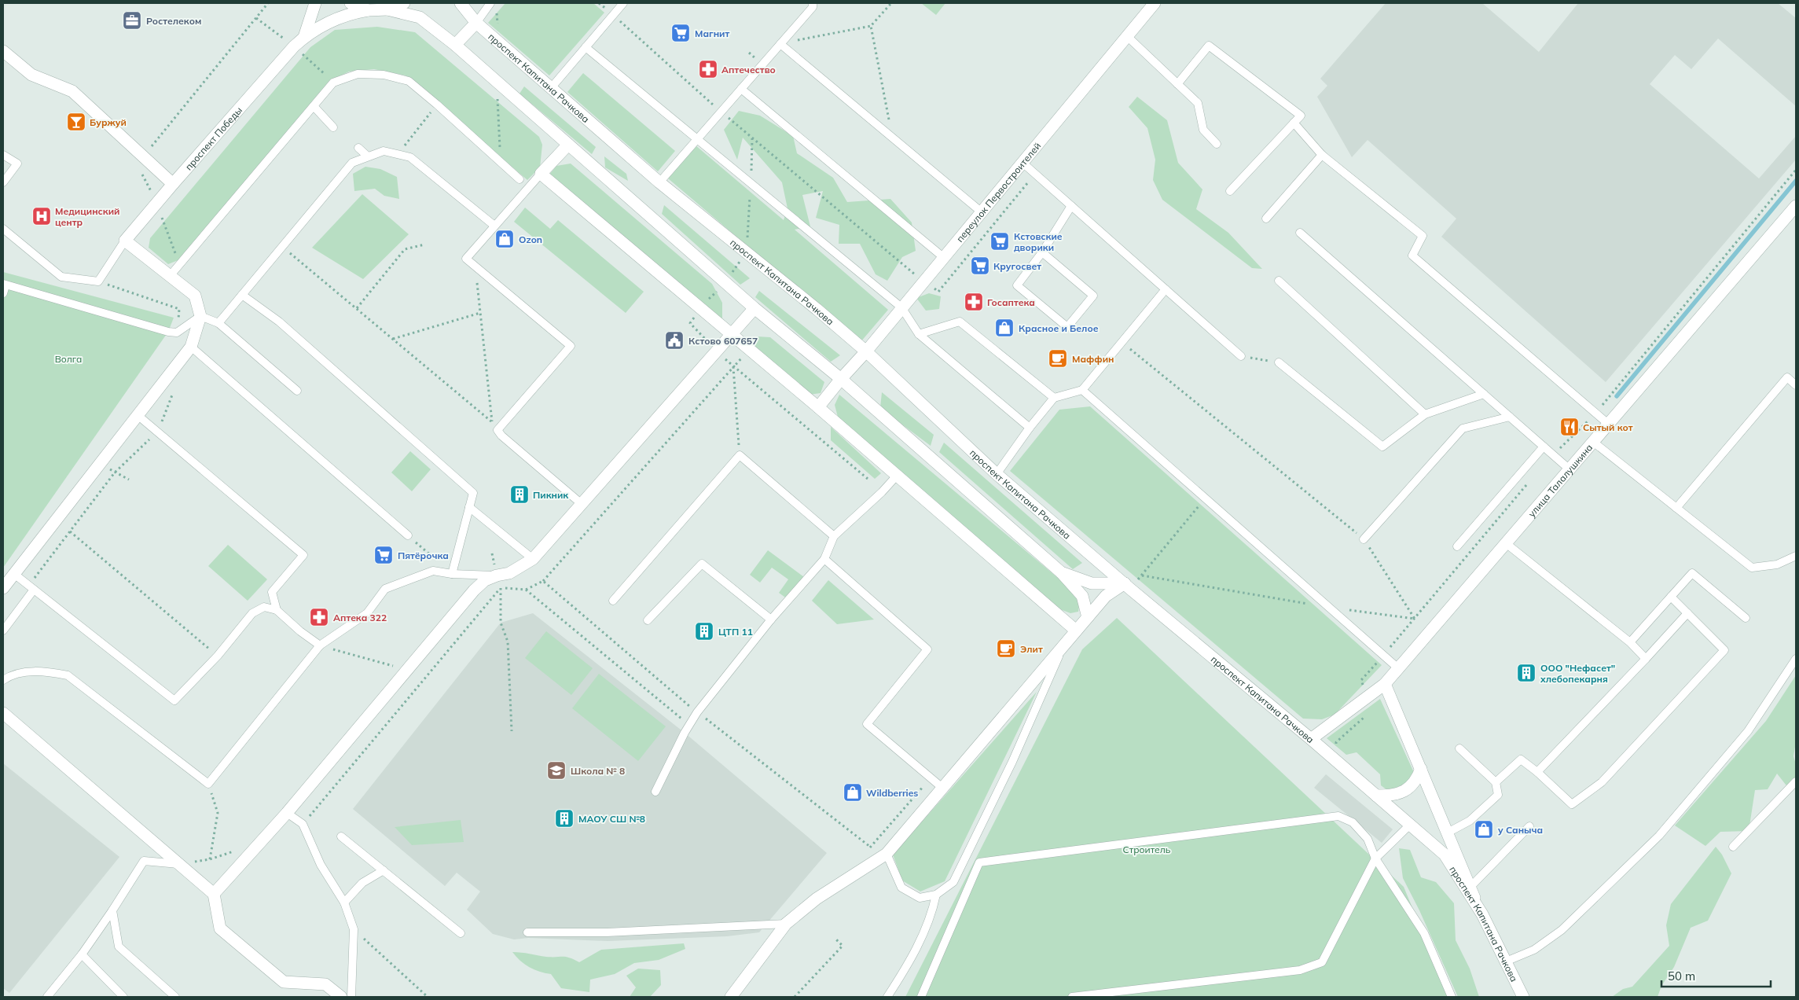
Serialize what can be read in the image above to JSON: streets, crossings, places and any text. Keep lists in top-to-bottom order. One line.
{"streets":{"street":["проспект Капитана Рачкова","проспект Победы","переулок Первостроителей","улица Талалушкина"]},"crossings":[["проспект Капитана Рачкова","переулок Первостроителей"],["проспект Капитана Рачкова","улица Талалушкина"]],"parks":["Волга","Строитель"],"places":{"office":["Ростелеком"],"supermarket":["Магнит","Кстовские дворики","Кругосвет","Пятёрочка"],"pharmacy":["Аптечество","Госаптека","Аптека 322"],"bar":["Буржуй"],"hospital":["Медицинский центр"],"shop":["Ozon","Красное и Белое","Wildberries","у Саныча"],"public building":["Кстово 607657"],"cafe":["Маффин","Элит"],"restaurant":["Сытый кот"],"building":["Пикник","ЦТП 11","ООО \"Нефасет\" хлебопекарня","МАОУ СШ №8"],"school or university":["Школа № 8"]},"scale_bar":"50 m"}
